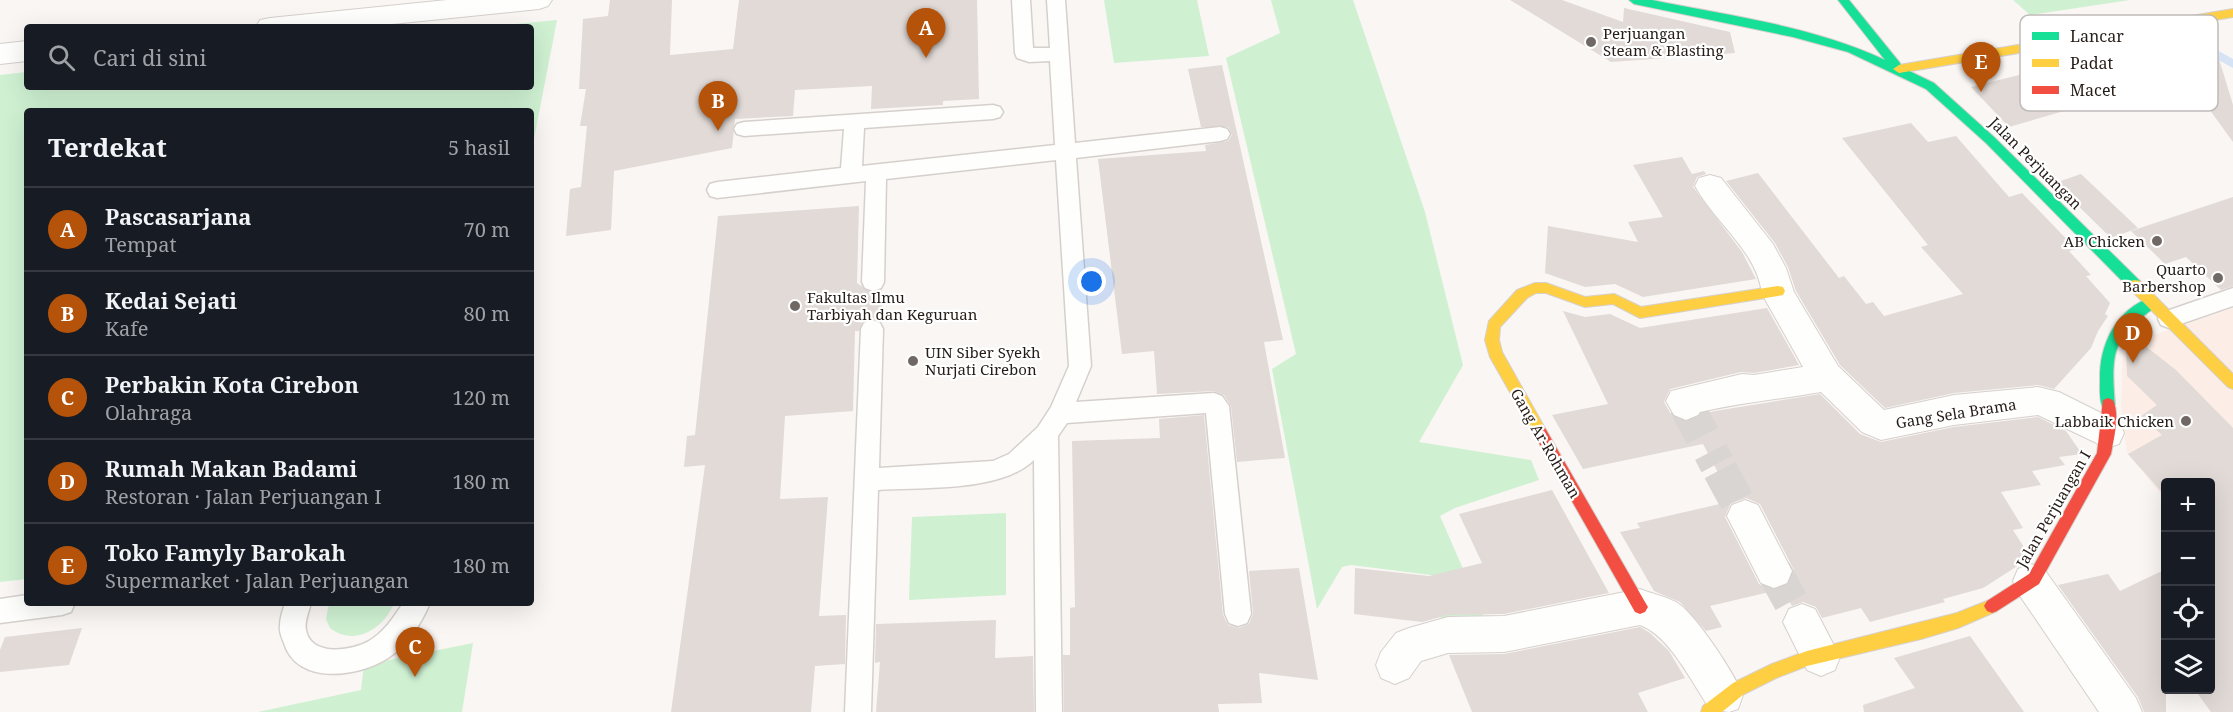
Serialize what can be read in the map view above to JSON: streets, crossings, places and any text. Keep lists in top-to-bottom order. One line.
{"streets":{"street":["Jalan Perjuangan","Gang Sela Brama","Gang Ar-Rohman","Jalan Perjuangan I"]},"crossings":[["Jalan Perjuangan","Jalan Perjuangan I"],["Gang Sela Brama","Gang Ar-Rohman"],["Gang Sela Brama","Jalan Perjuangan I"]],"places":["Perjuangan Steam & Blasting","AB Chicken","Quarto Barbershop","Fakultas Ilmu Tarbiyah dan Keguruan","UIN Siber Syekh Nurjati Cirebon","Labbaik Chicken"],"legend":["Lancar","Padat","Macet"],"page":{"pins":["A","E","B","D","C"],"search":"Cari di sini","heading":["Terdekat","5 hasil"],"list":[{"mark":"A","name":"Pascasarjana","note":"Tempat","value":"70 m"},{"mark":"B","name":"Kedai Sejati","note":"Kafe","value":"80 m"},{"mark":"C","name":"Perbakin Kota Cirebon","note":"Olahraga","value":"120 m"},{"mark":"D","name":"Rumah Makan Badami","note":"Restoran · Jalan Perjuangan I","value":"180 m"},{"mark":"E","name":"Toko Famyly Barokah","note":"Supermarket · Jalan Perjuangan","value":"180 m"}],"map_buttons":["+","−"]}}
